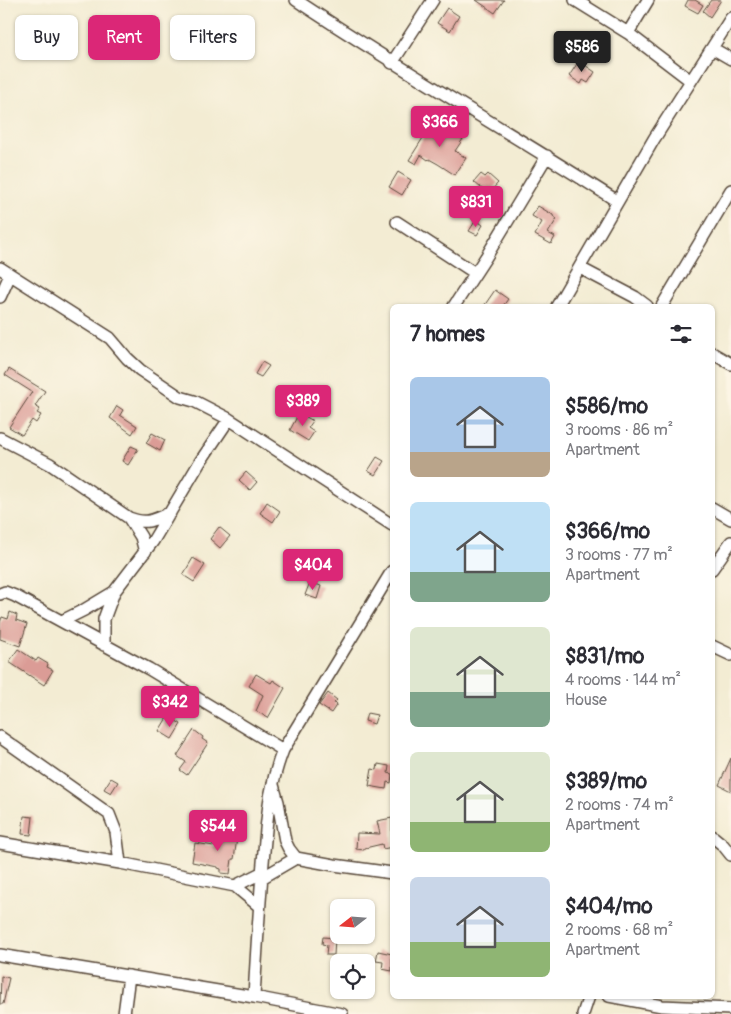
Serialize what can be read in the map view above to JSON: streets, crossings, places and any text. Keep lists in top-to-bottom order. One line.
{"north":"left","page":{"chip":["Buy","Rent","Filters"],"price":["$586","$366","$831","$389","$404","$342","$544"],"heading":"7 homes","list":[{"name":"$586/mo","note":"3 rooms · 86 m² · Apartment"},{"name":"$366/mo","note":"3 rooms · 77 m² · Apartment"},{"name":"$831/mo","note":"4 rooms · 144 m² · House"},{"name":"$389/mo","note":"2 rooms · 74 m² · Apartment"},{"name":"$404/mo","note":"2 rooms · 68 m² · Apartment"}]}}
